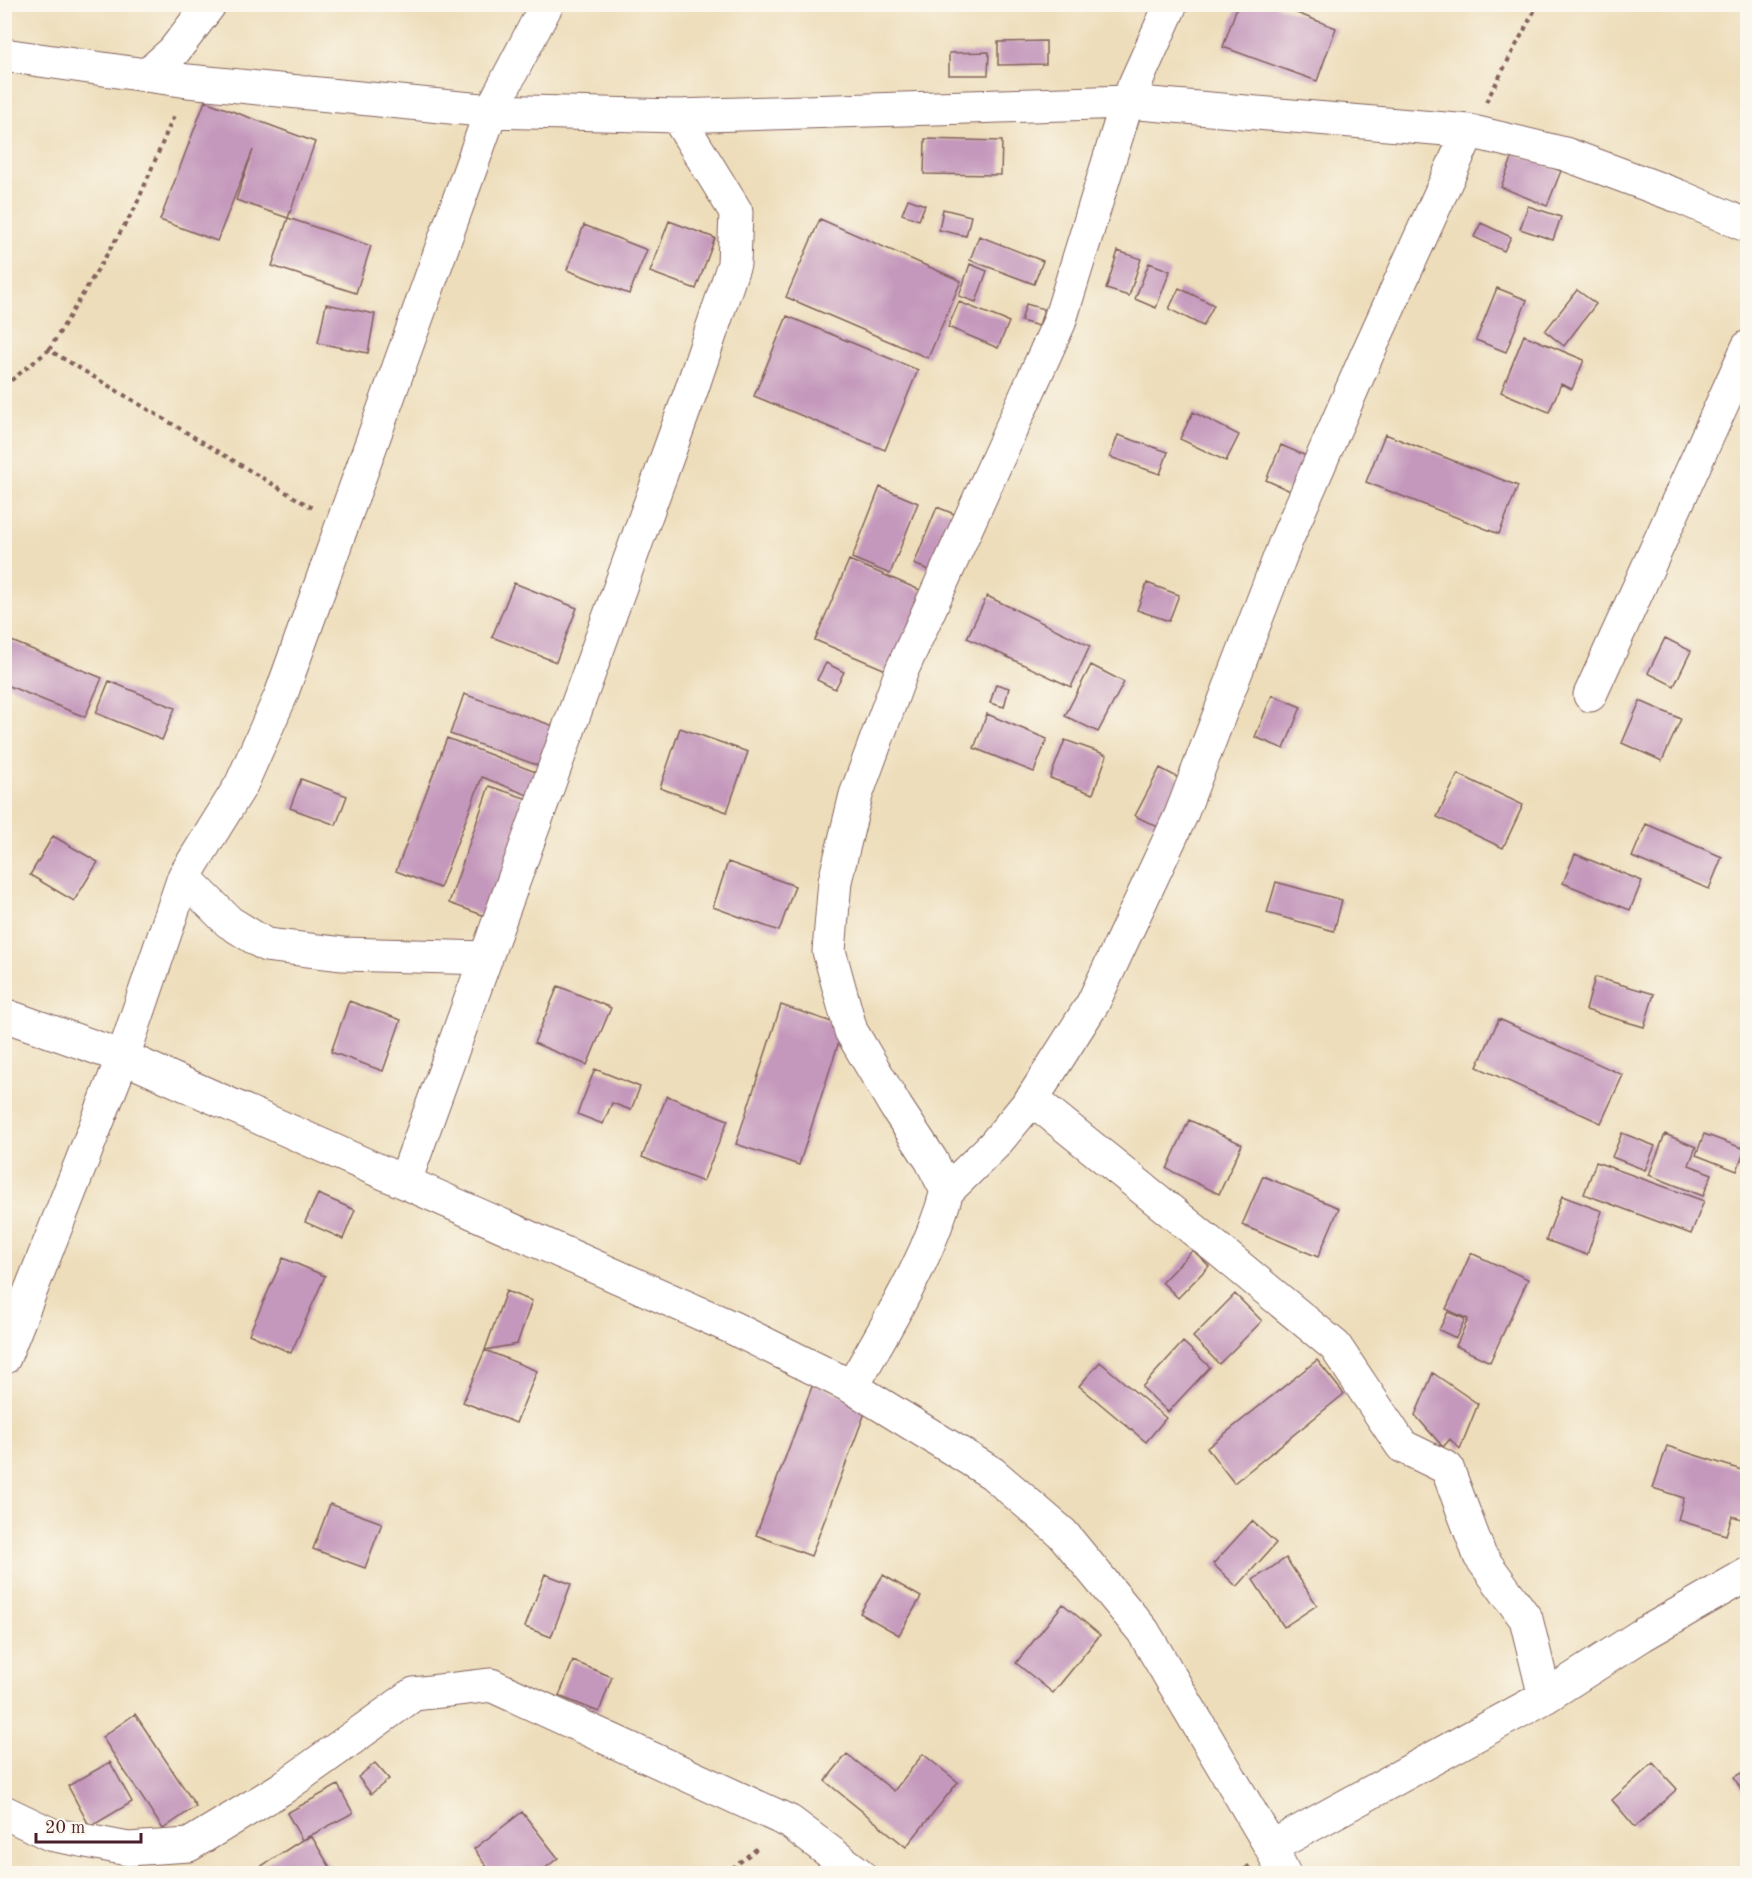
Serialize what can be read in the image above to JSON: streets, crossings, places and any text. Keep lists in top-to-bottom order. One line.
{"scale_bar":"20 m"}
